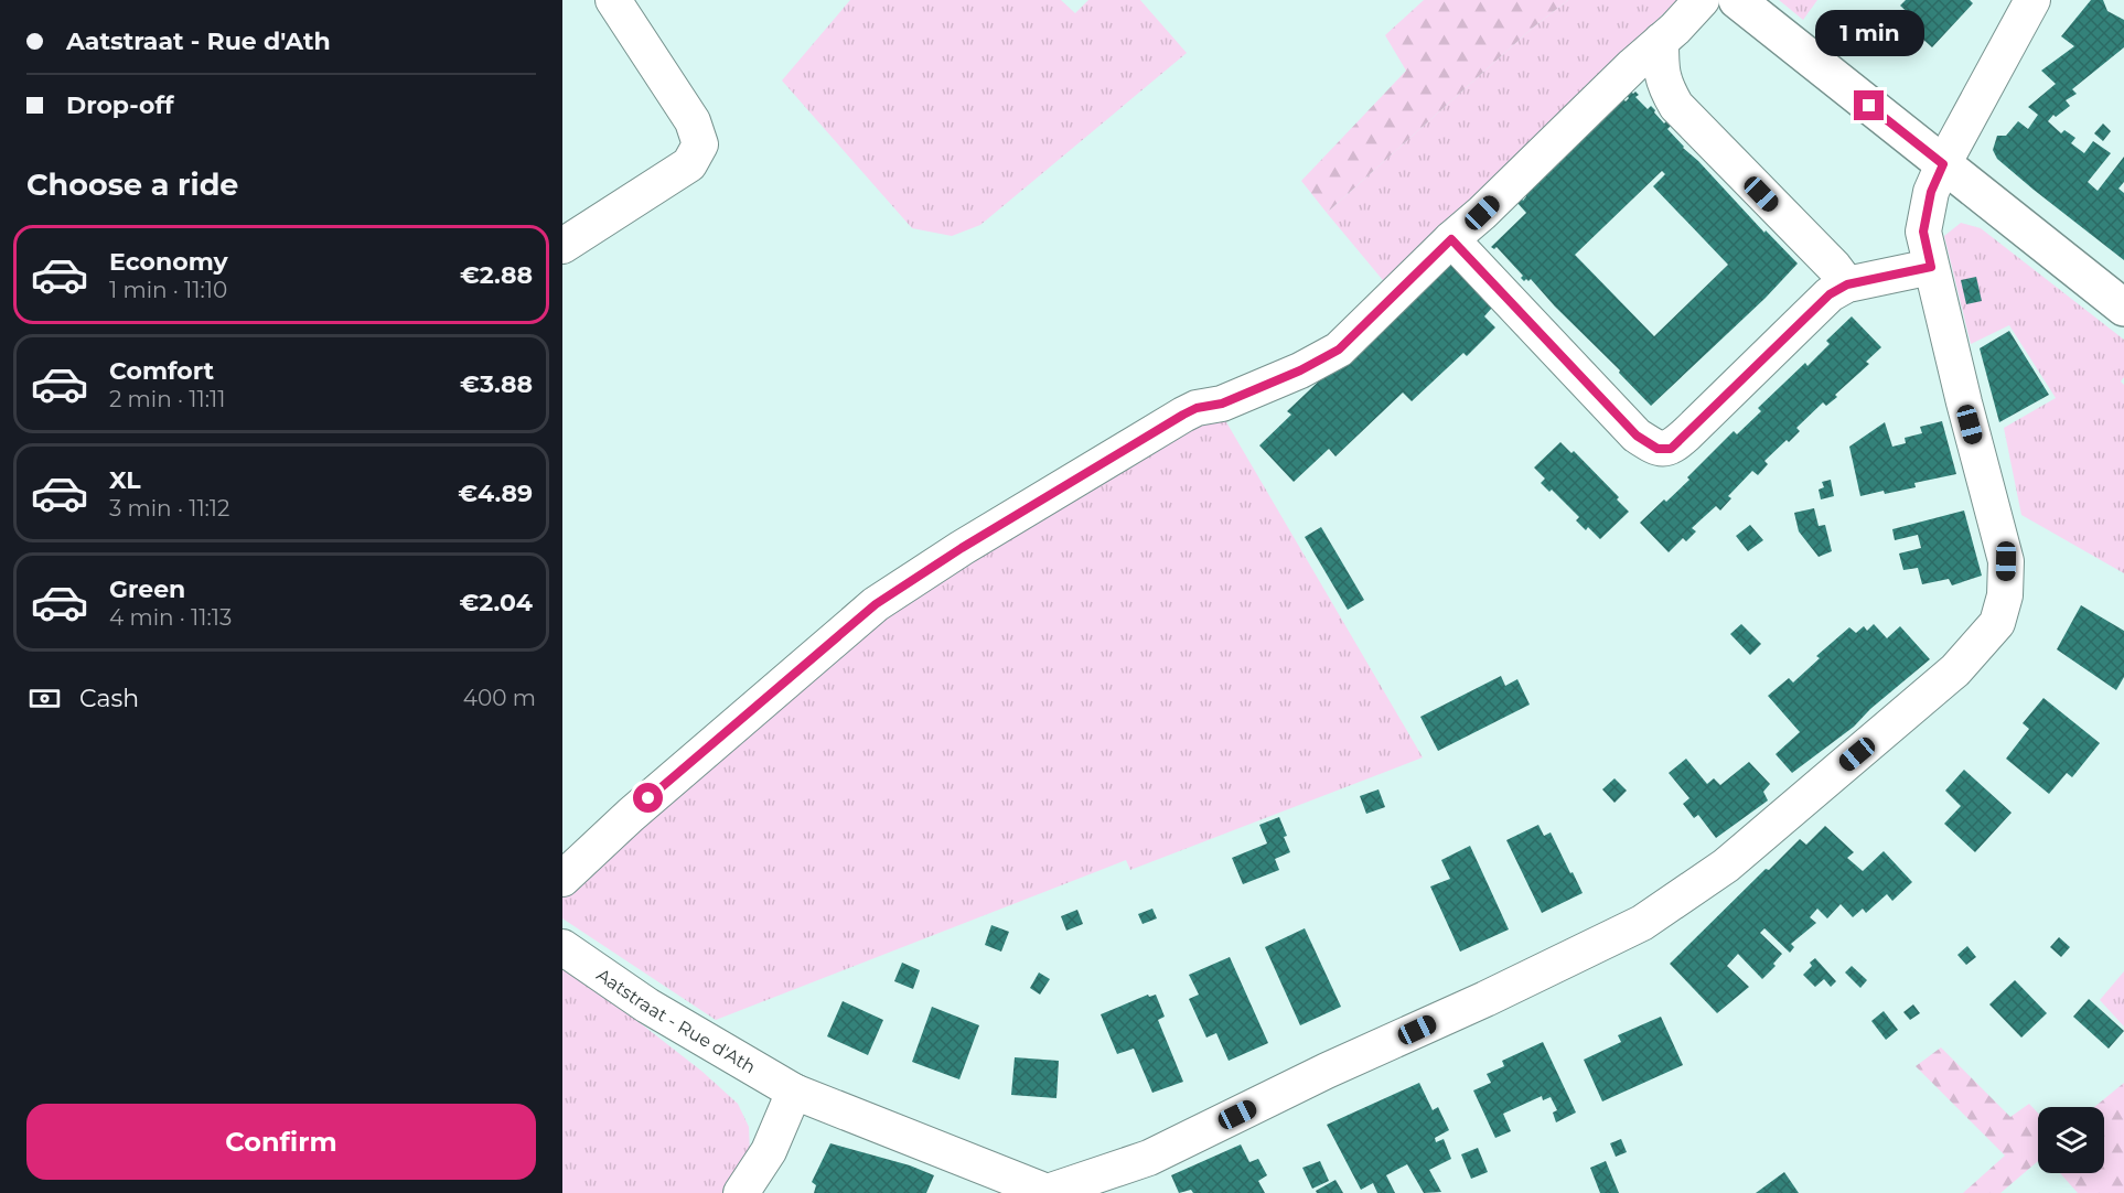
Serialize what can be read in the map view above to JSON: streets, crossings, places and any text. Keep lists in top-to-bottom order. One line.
{"streets":{"street":["Aatstraat - Rue d'Ath"]},"page":{"banner":["Aatstraat - Rue d'Ath","Drop-off"],"bubble":"1 min","heading":"Choose a ride","list":[{"name":"Economy","note":"1 min · 11:10","value":"€2.88"},{"name":"Comfort","note":"2 min · 11:11","value":"€3.88"},{"name":"XL","note":"3 min · 11:12","value":"€4.89"},{"name":"Green","note":"4 min · 11:13","value":"€2.04"}],"pay":["Cash","400 m"],"buttons":"Confirm"}}
